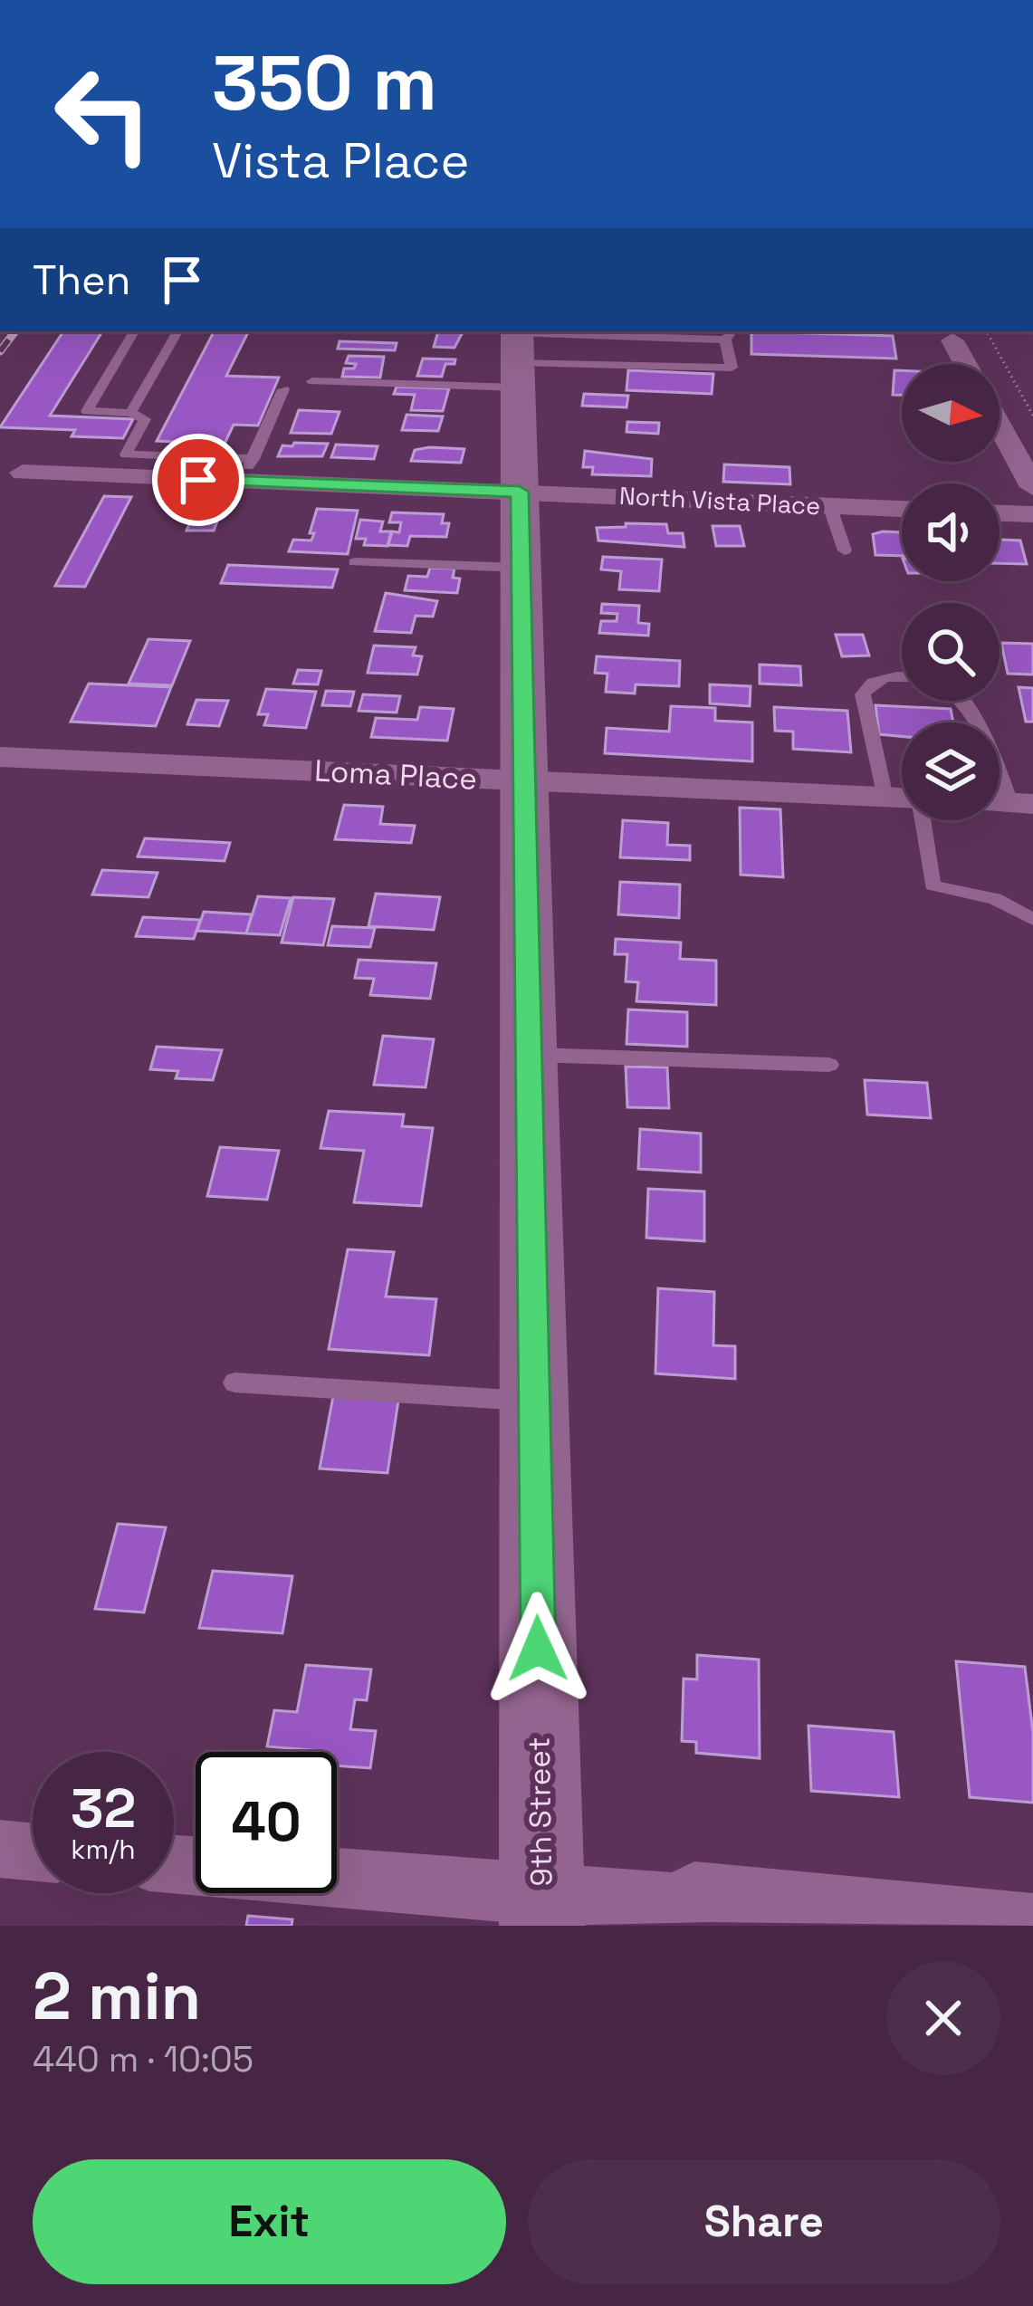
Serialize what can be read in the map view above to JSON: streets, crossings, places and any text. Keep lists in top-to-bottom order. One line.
{"streets":{"street":["North Vista Place","Loma Place","9th Street"]},"crossings":[["North Vista Place","9th Street"],["Loma Place","9th Street"]],"north":"right","page":{"turn":["350 m","Vista Place"],"then":"Then","speed":"32 km/h","limit":"40","heading":["2 min","440 m · 10:05"],"buttons":["Exit","Share"]}}
